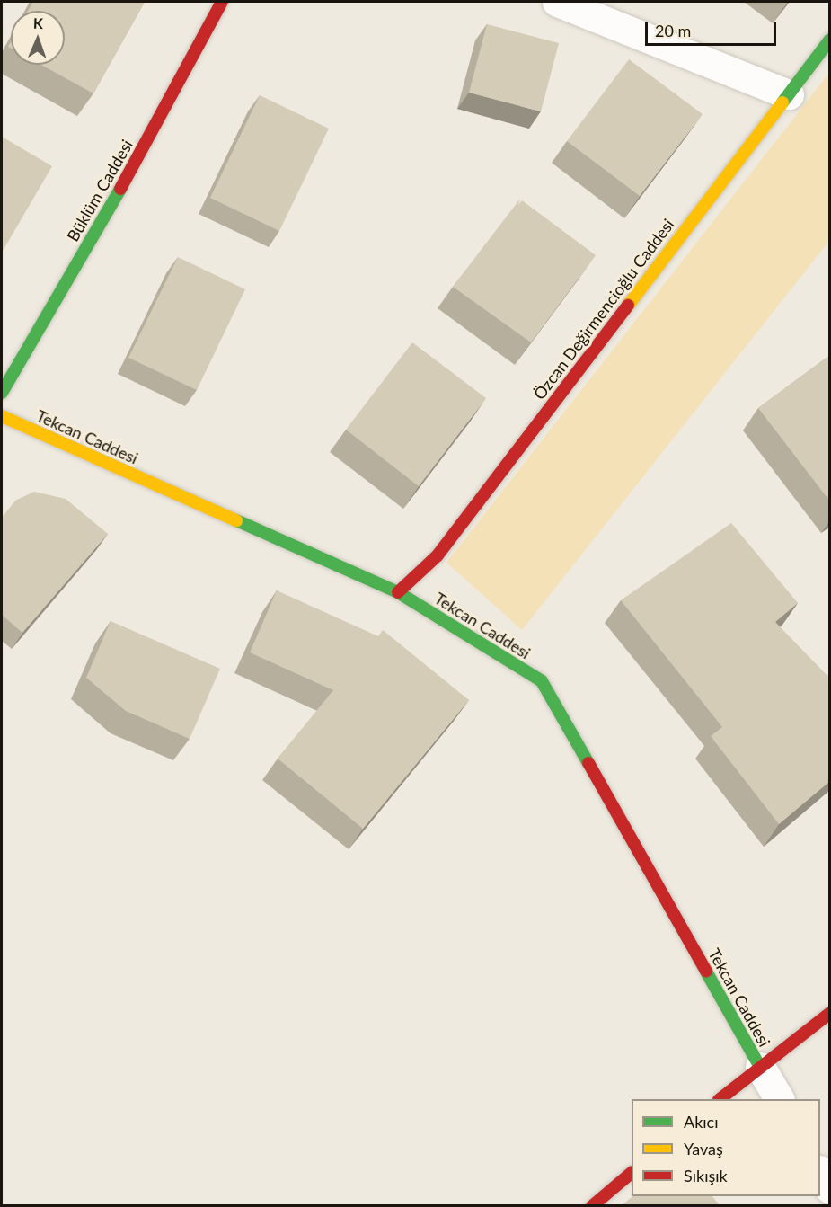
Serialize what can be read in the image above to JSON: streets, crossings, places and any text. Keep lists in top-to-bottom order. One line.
{"streets":{"street":["Büklüm Caddesi","Özcan Değirmencioğlu Caddesi","Tekcan Caddesi"]},"crossings":[["Özcan Değirmencioğlu Caddesi","Tekcan Caddesi"]],"legend":["Akıcı","Yavaş","Sıkışık"],"scale_bar":"20 m","north":"top"}
